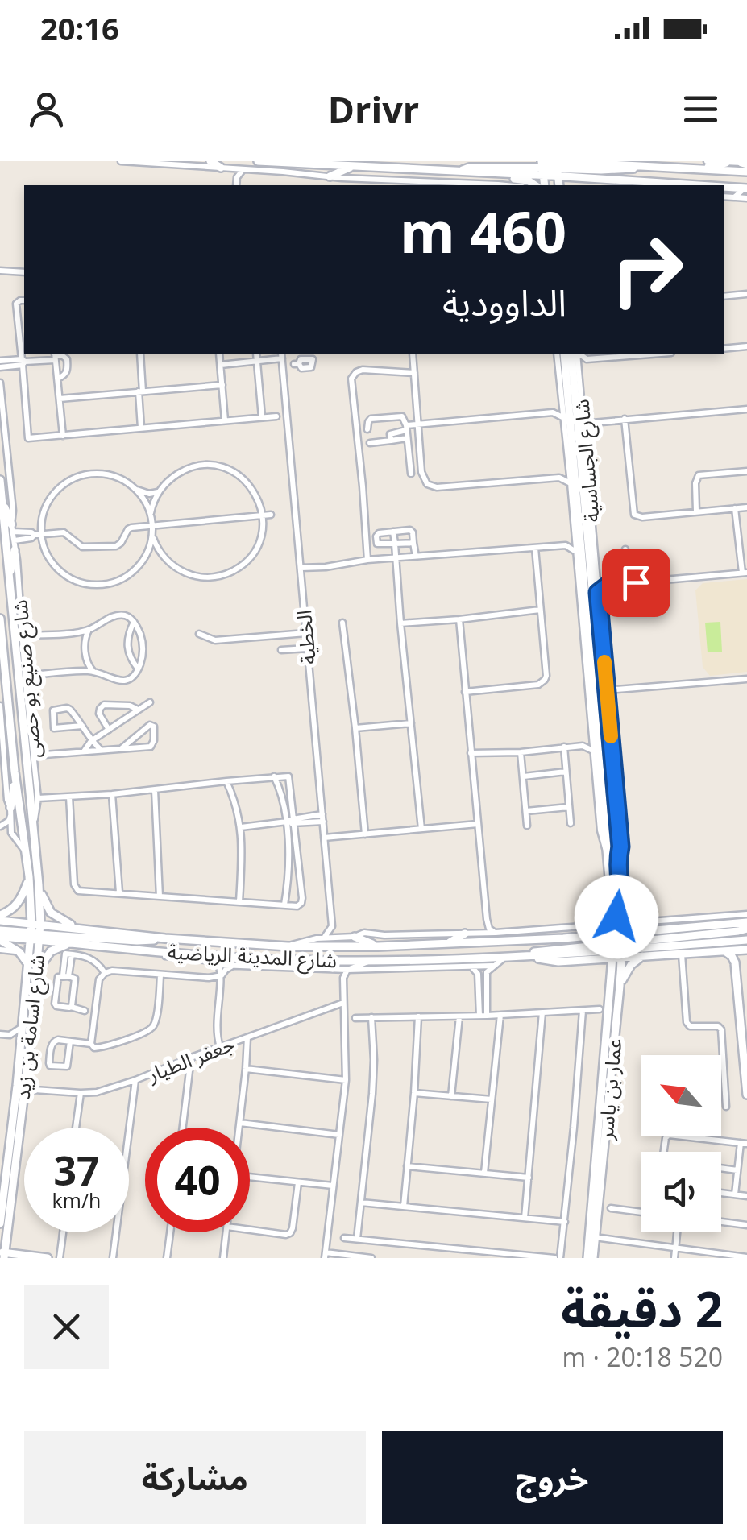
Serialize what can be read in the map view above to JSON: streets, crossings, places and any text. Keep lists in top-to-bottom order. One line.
{"streets":{"street":["شارع الجساسية","الخطية","شارع صنيع بو حصى","شارع المدينة الرياضية","شارع اسامة بن زيد","جعفر الطيار","عمار بن ياسر"]},"crossings":[["شارع صنيع بو حصى","شارع المدينة الرياضية"],["شارع صنيع بو حصى","شارع اسامة بن زيد"],["شارع المدينة الرياضية","شارع اسامة بن زيد"],["شارع المدينة الرياضية","عمار بن ياسر"]],"north":"top left","page":{"status":"20:16","header":"Drivr","turn":["460 m","الداوودية"],"speed":"37 km/h","limit":"40","heading":["2 دقيقة","520 m · 20:18"],"buttons":["خروج","مشاركة"]}}
